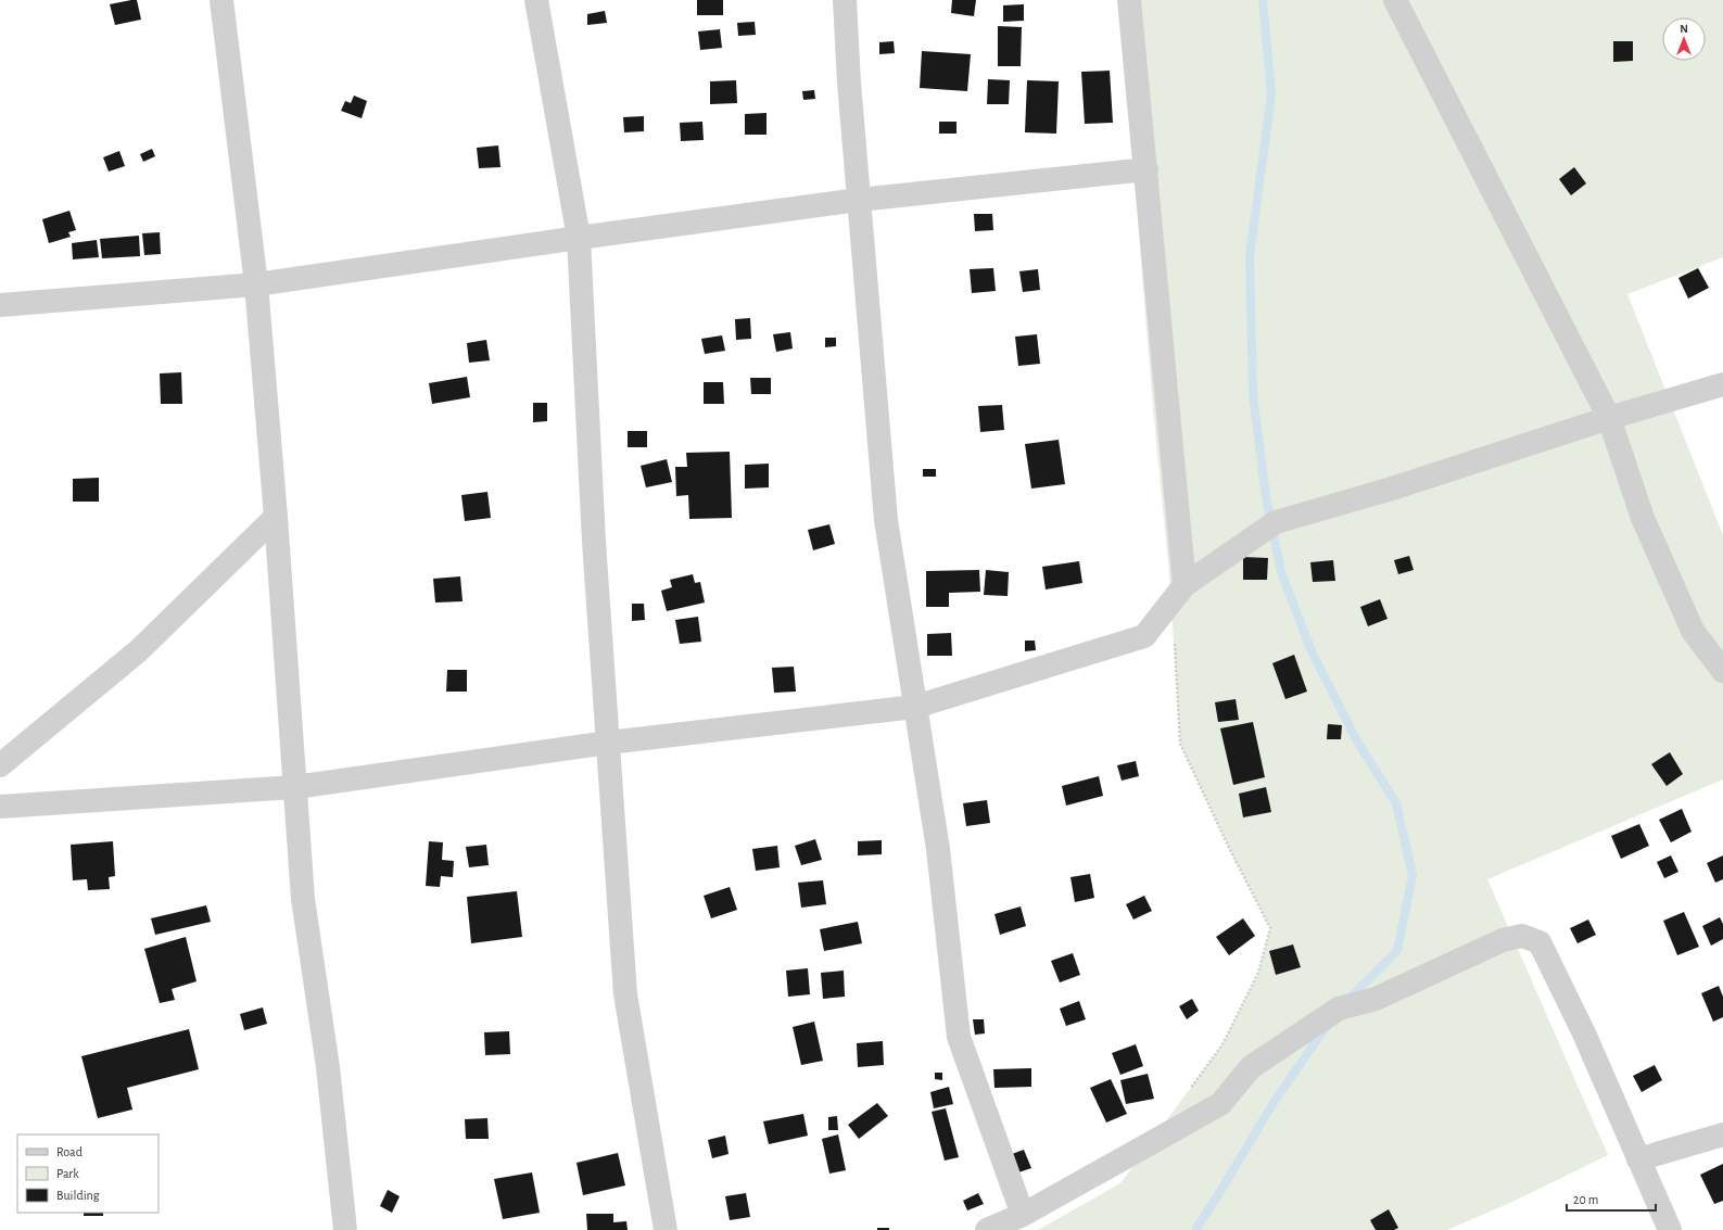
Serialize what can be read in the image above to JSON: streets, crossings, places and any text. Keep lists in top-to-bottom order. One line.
{"legend":["Road","Park","Building"],"scale_bar":"20 m","north":"top"}
